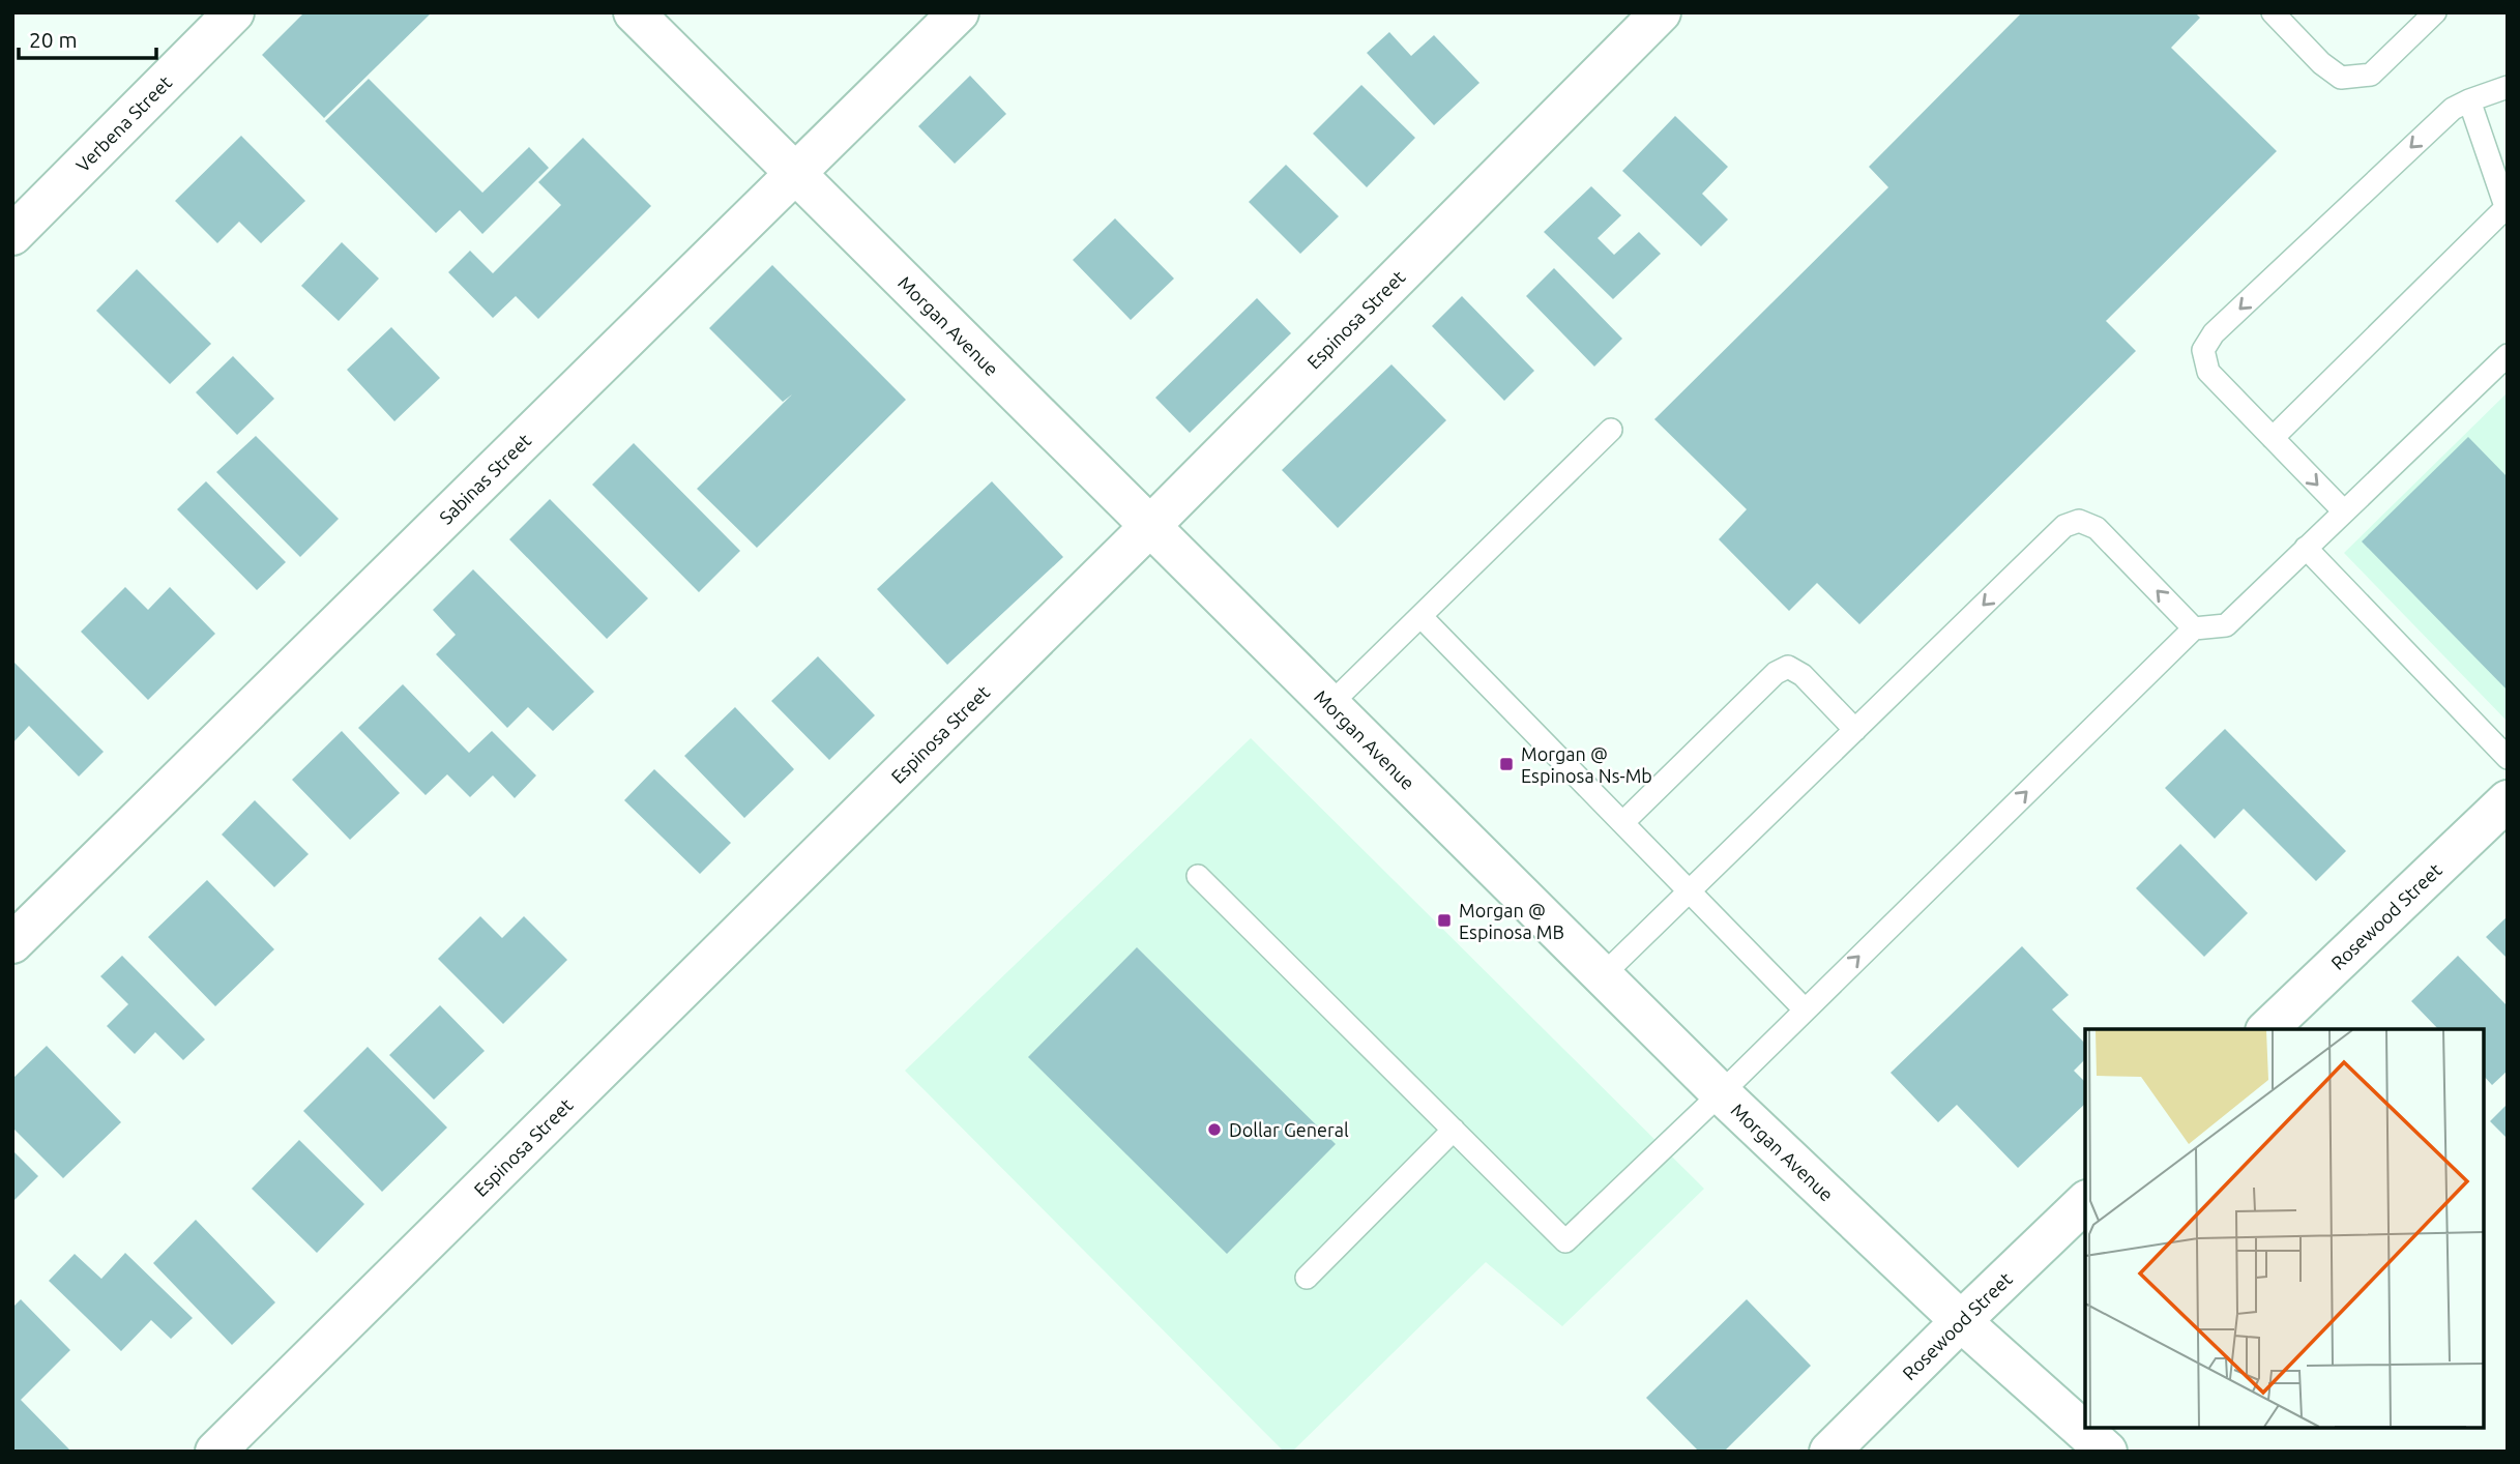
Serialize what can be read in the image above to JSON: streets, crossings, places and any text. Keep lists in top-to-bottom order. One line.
{"streets":{"street":["Verbena Street","Espinosa Street","Morgan Avenue","Sabinas Street","Rosewood Street"]},"crossings":[["Espinosa Street","Morgan Avenue"],["Morgan Avenue","Sabinas Street"],["Morgan Avenue","Rosewood Street"]],"places":{"transit":["Morgan @ Espinosa Ns-Mb","Morgan @ Espinosa MB"],"other":["Dollar General"]},"scale_bar":"20 m"}
